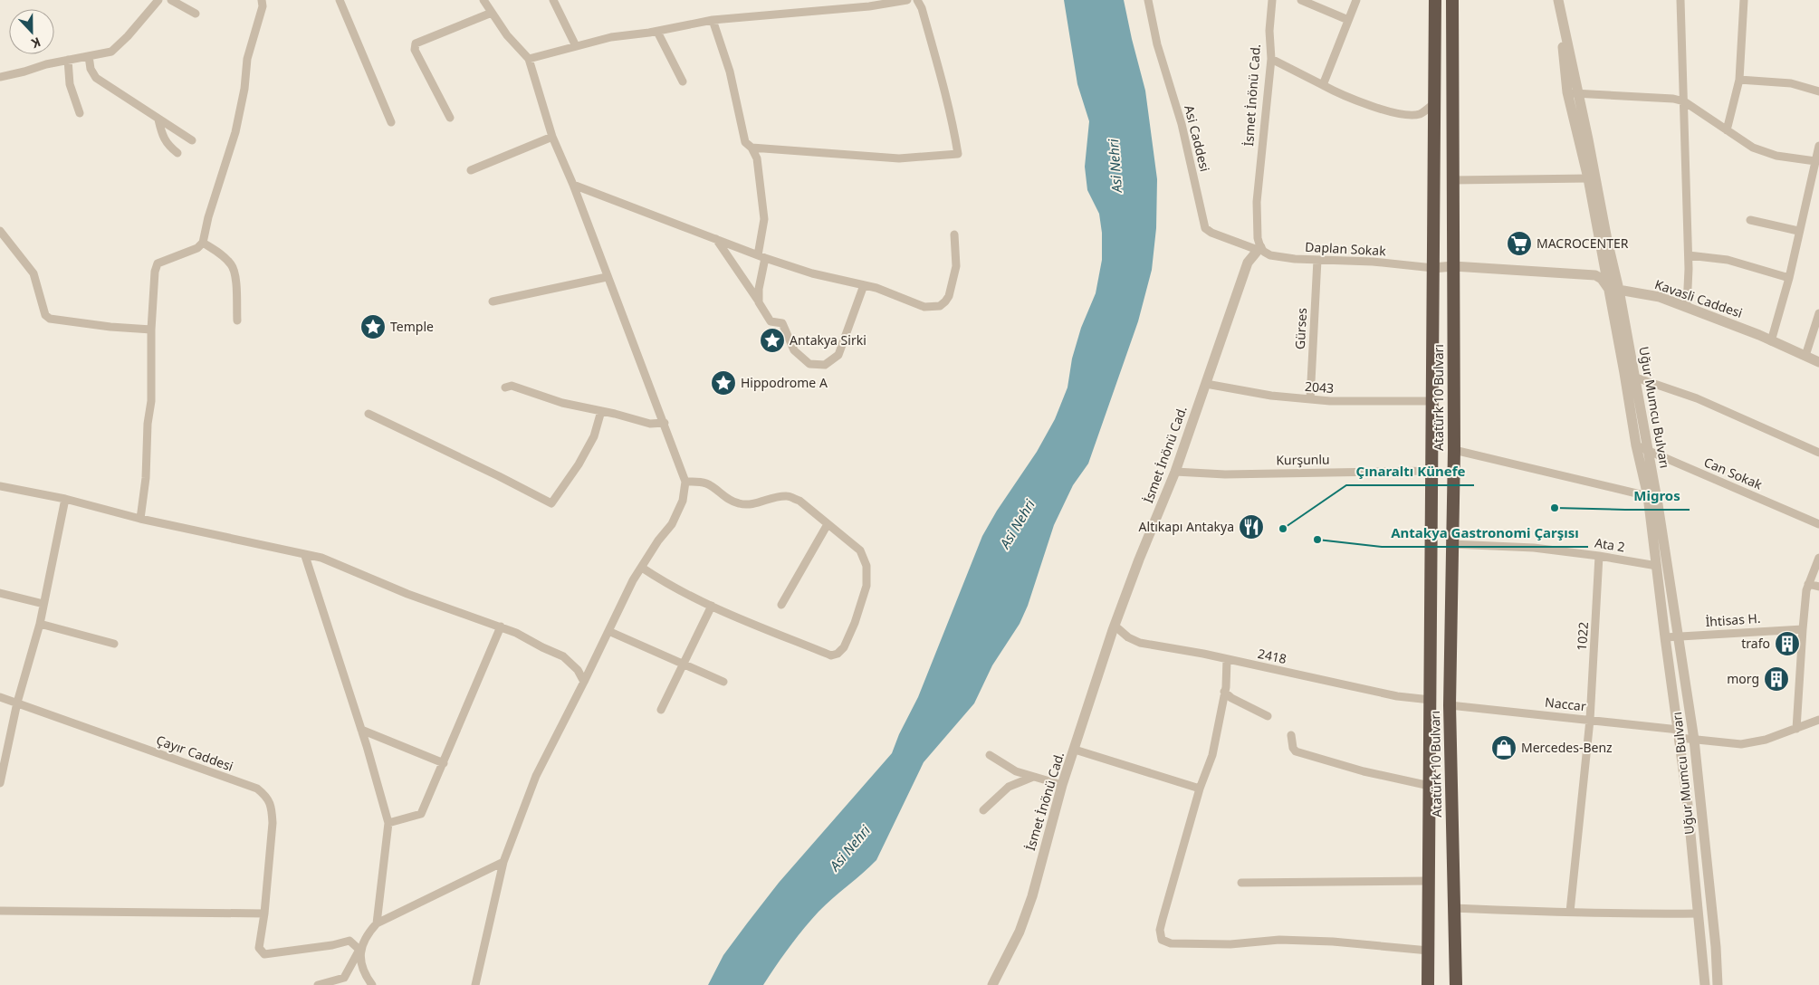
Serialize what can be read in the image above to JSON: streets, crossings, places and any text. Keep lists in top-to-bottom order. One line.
{"streets":{"highway":["Atatürk 10 Bulvarı"],"street":["İsmet İnönü Cad.","Asi Caddesi","Daplan Sokak","Kavasli Caddesi","Gürses","2043","Uğur Mumcu Bulvarı","Kurşunlu","Can Sokak","Ata 2","İhtisas H.","1022","2418","Naccar","Çayır Caddesi"]},"crossings":[["İsmet İnönü Cad.","Asi Caddesi"],["İsmet İnönü Cad.","Daplan Sokak"],["İsmet İnönü Cad.","2043"],["İsmet İnönü Cad.","Kurşunlu"],["İsmet İnönü Cad.","2418"],["Asi Caddesi","Daplan Sokak"],["Daplan Sokak","Kavasli Caddesi"],["Daplan Sokak","Gürses"],["Daplan Sokak","Atatürk 10 Bulvarı"],["Kavasli Caddesi","Atatürk 10 Bulvarı"],["Kavasli Caddesi","Uğur Mumcu Bulvarı"],["Gürses","2043"],["2043","Atatürk 10 Bulvarı"],["Atatürk 10 Bulvarı","Kurşunlu"],["Atatürk 10 Bulvarı","Ata 2"],["Atatürk 10 Bulvarı","2418"],["Atatürk 10 Bulvarı","Naccar"],["Uğur Mumcu Bulvarı","Can Sokak"],["Uğur Mumcu Bulvarı","Ata 2"],["Uğur Mumcu Bulvarı","İhtisas H."],["Uğur Mumcu Bulvarı","Naccar"],["Ata 2","1022"],["1022","Naccar"]],"water":["Asi Nehri"],"places":{"supermarket":["MACROCENTER"],"place":["Temple","Antakya Sirki","Hippodrome A"],"other":["Migros","Çınaraltı Künefe","Antakya Gastronomi Çarşısı"],"restaurant":["Altıkapı Antakya"],"building":["trafo","morg"],"shop":["Mercedes-Benz"]},"north":"bottom"}
